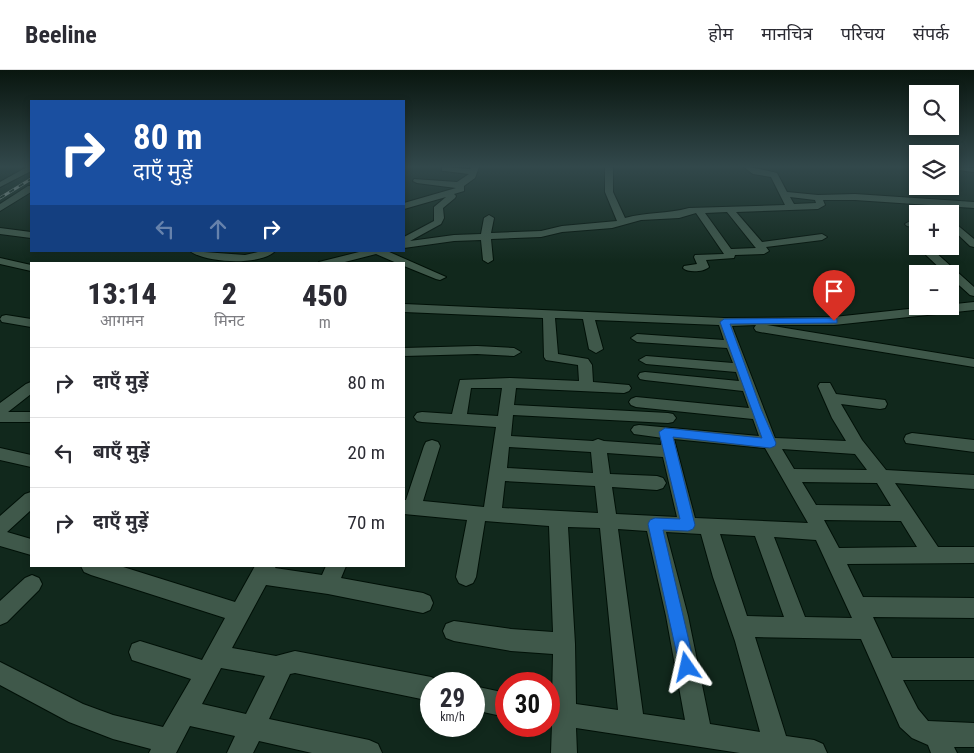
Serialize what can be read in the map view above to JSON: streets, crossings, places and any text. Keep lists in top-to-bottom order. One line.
{"page":{"header":"Beeline","nav":["होम","मानचित्र","परिचय","संपर्क"],"map_buttons":["+","−"],"turn":["80 m","दाएँ मुड़ें"],"eta":["13:14","आगमन","2","मिनट","450","m"],"list":[{"name":"दाएँ मुड़ें","value":"80 m"},{"name":"बाएँ मुड़ें","value":"20 m"},{"name":"दाएँ मुड़ें","value":"70 m"}],"speed":"29 km/h","limit":"30"}}
